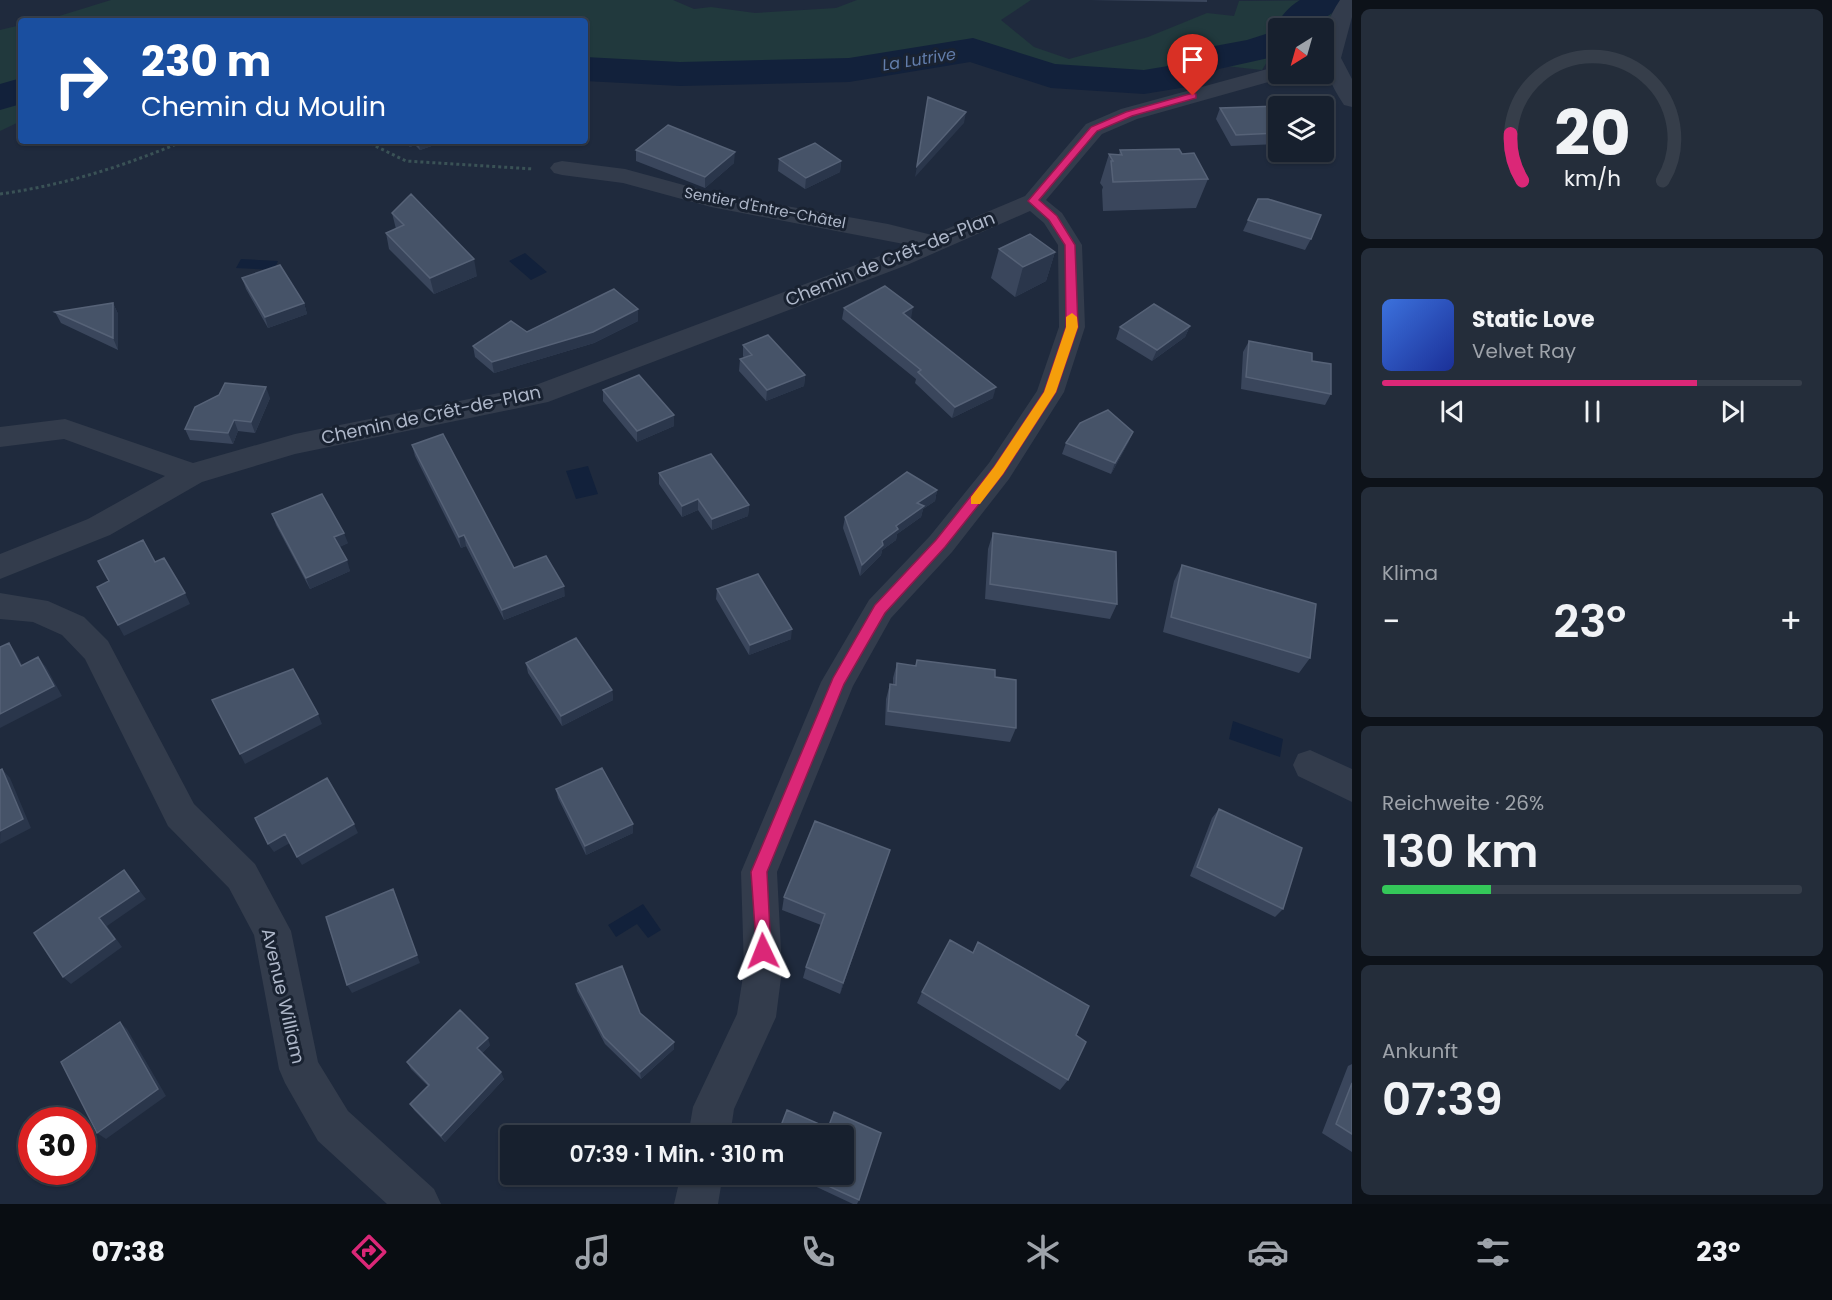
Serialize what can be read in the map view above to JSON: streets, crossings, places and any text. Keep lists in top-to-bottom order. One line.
{"streets":{"street":["Sentier d'Entre-Châtel","Chemin de Crêt-de-Plan","Avenue William"]},"crossings":[["Sentier d'Entre-Châtel","Chemin de Crêt-de-Plan"]],"water":["La Lutrive"],"north":"bottom left","page":{"turn":["230 m","Chemin du Moulin"],"song":["Static Love","Velvet Ray"],"tile":["Klima",["Reichweite · 26%","130 km"],["Ankunft","07:39"]],"heat":["−","23°","+"],"limit":"30","trip":"07:39 · 1 Min. · 310 m","tabs":["07:38","23°"],"gauge":["20","km/h"]}}
